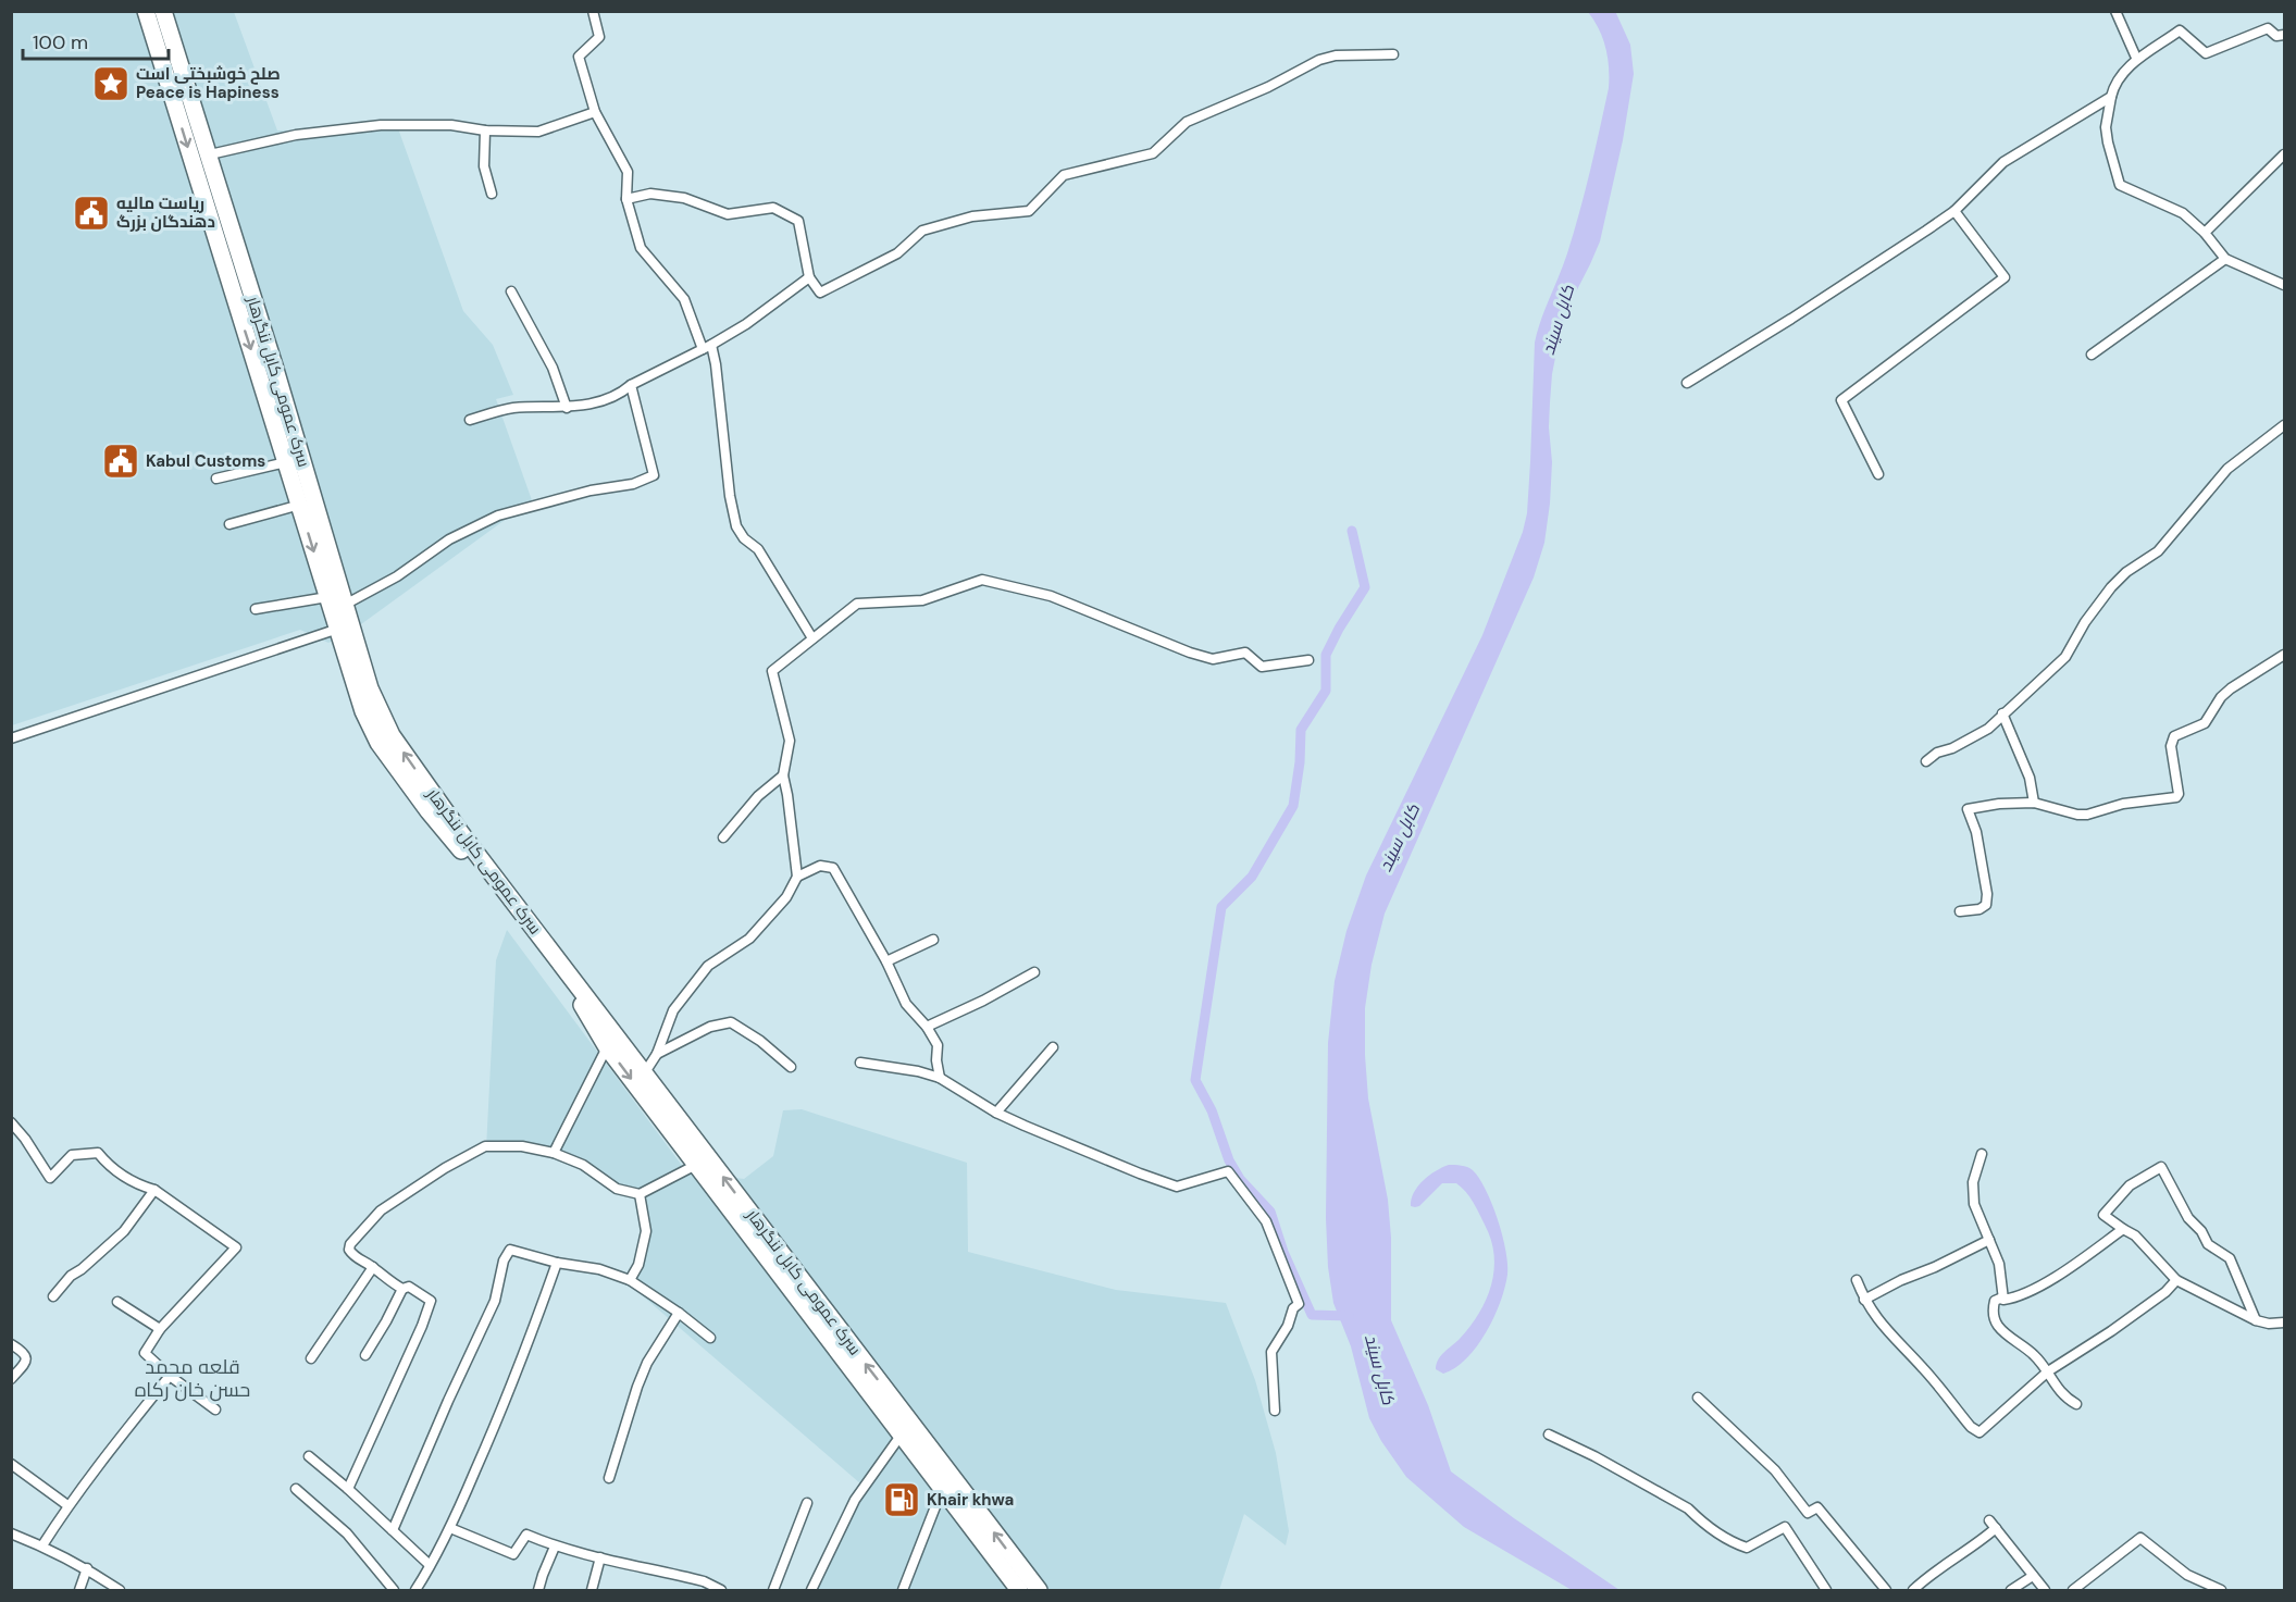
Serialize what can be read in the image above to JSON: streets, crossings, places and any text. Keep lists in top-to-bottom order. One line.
{"streets":{"highway":["سرک عمومی کابل ننگرهار"]},"districts":["قلعه محمد حسن خان رکاه"],"water":["کابل سيند"],"places":{"place":["صلح خوشبختی است Peace is Hapiness"],"public building":["ریاست مالیه دهندگان بزرگ","Kabul Customs"],"fuel station":["Khair khwa"]},"scale_bar":"100 m"}
